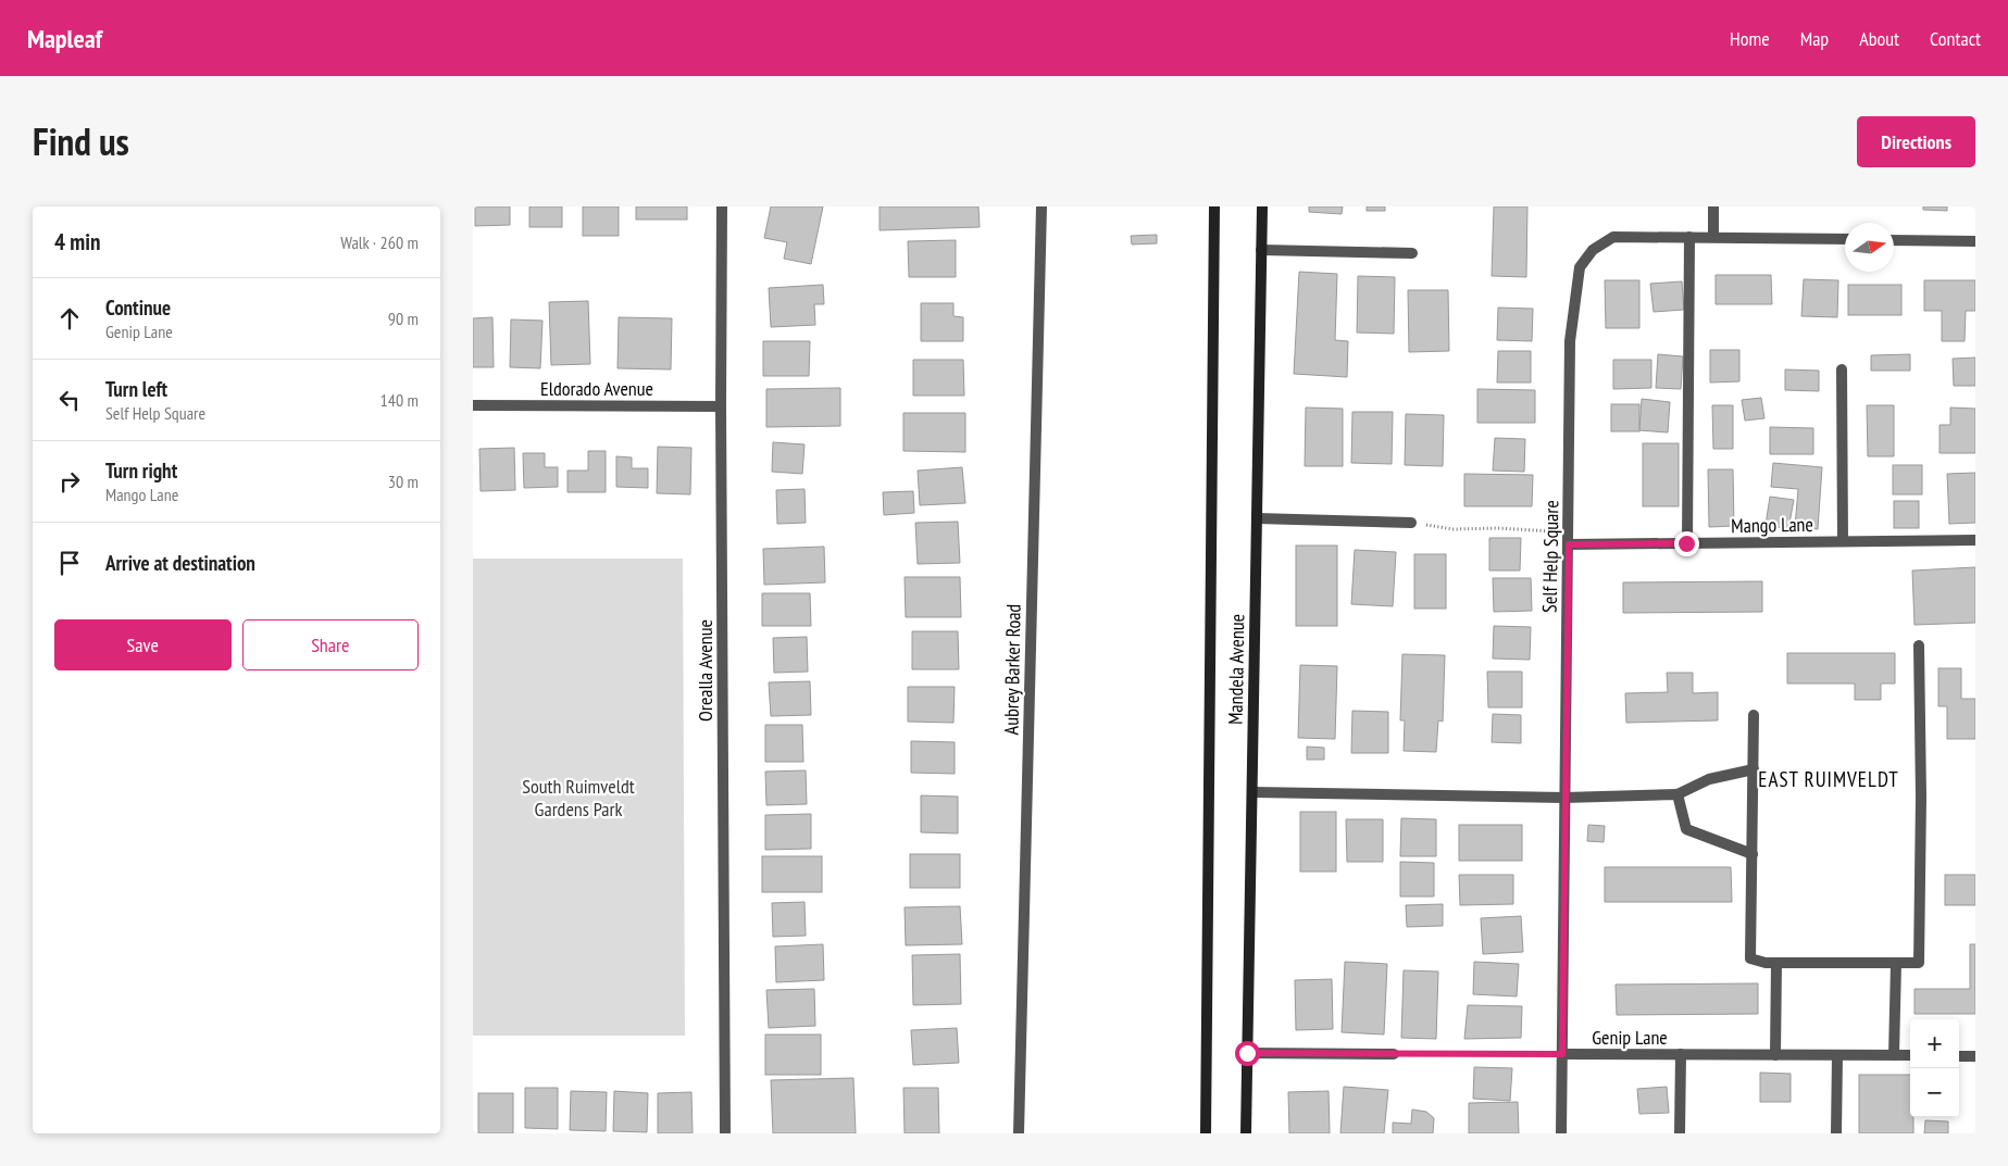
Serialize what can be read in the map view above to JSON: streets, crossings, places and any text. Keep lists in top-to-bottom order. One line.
{"streets":{"main road":["Mandela Avenue"],"street":["Eldorado Avenue","Mango Lane","Self Help Square","Aubrey Barker Road","Orealla Avenue","Genip Lane"]},"crossings":[["Eldorado Avenue","Orealla Avenue"],["Mango Lane","Self Help Square"],["Self Help Square","Genip Lane"]],"districts":["EAST RUIMVELDT"],"parks":["South Ruimveldt Gardens Park"],"north":"right","page":{"header":"Mapleaf","nav":["Home","Map","About","Contact"],"title":"Find us","buttons":["Directions",["Save","Share"]],"heading":["4 min","Walk · 260 m"],"list":[["Continue","Genip Lane","90 m"],["Turn left","Self Help Square","140 m"],["Turn right","Mango Lane","30 m"],"Arrive at destination"],"map_buttons":["+","−"]}}
